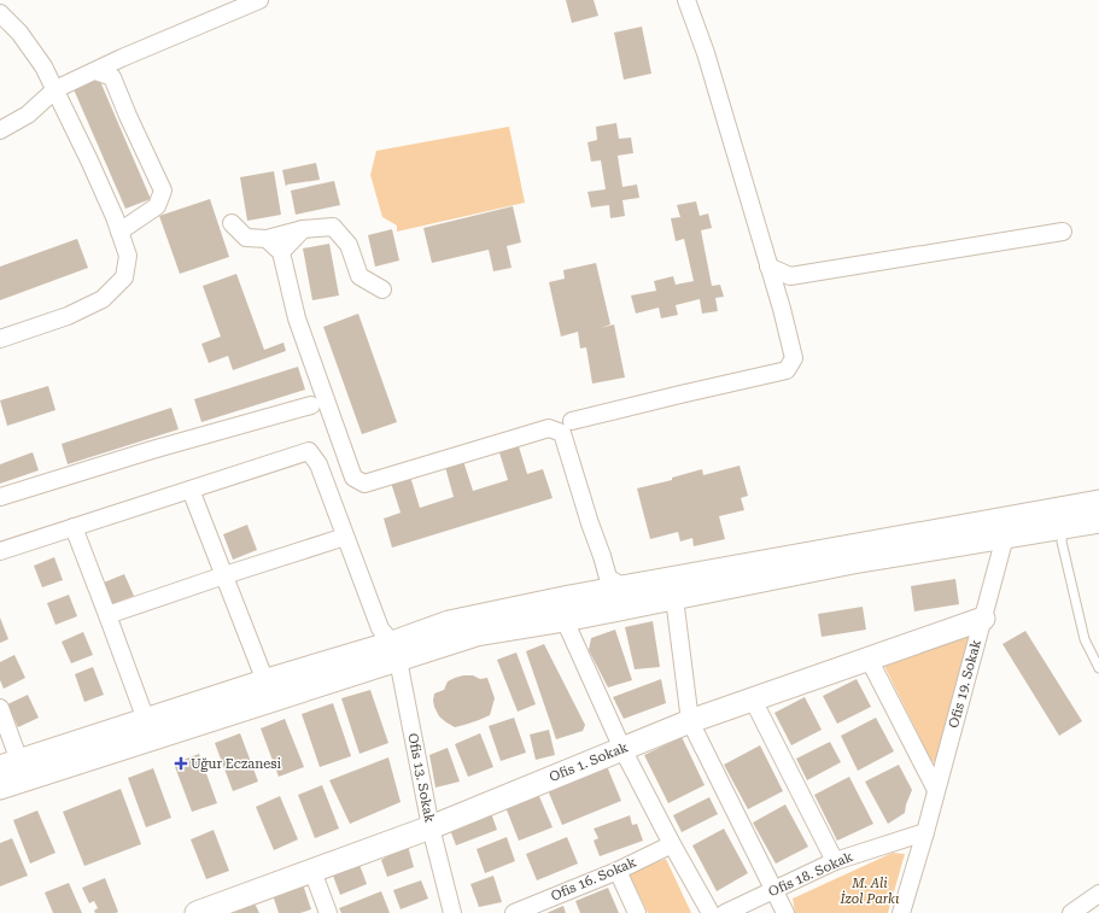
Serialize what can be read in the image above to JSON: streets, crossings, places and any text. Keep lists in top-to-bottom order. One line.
{"streets":{"main road":["Ofis 1. Sokak"],"street":["Ofis 19. Sokak","Ofis 13. Sokak","Ofis 18. Sokak","Ofis 16. Sokak"]},"crossings":[["Ofis 19. Sokak","Ofis 1. Sokak"],["Ofis 19. Sokak","Ofis 18. Sokak"],["Ofis 1. Sokak","Ofis 13. Sokak"]],"parks":["M. Ali İzol Parkı"],"places":{"health":["Uğur Eczanesi"]}}
